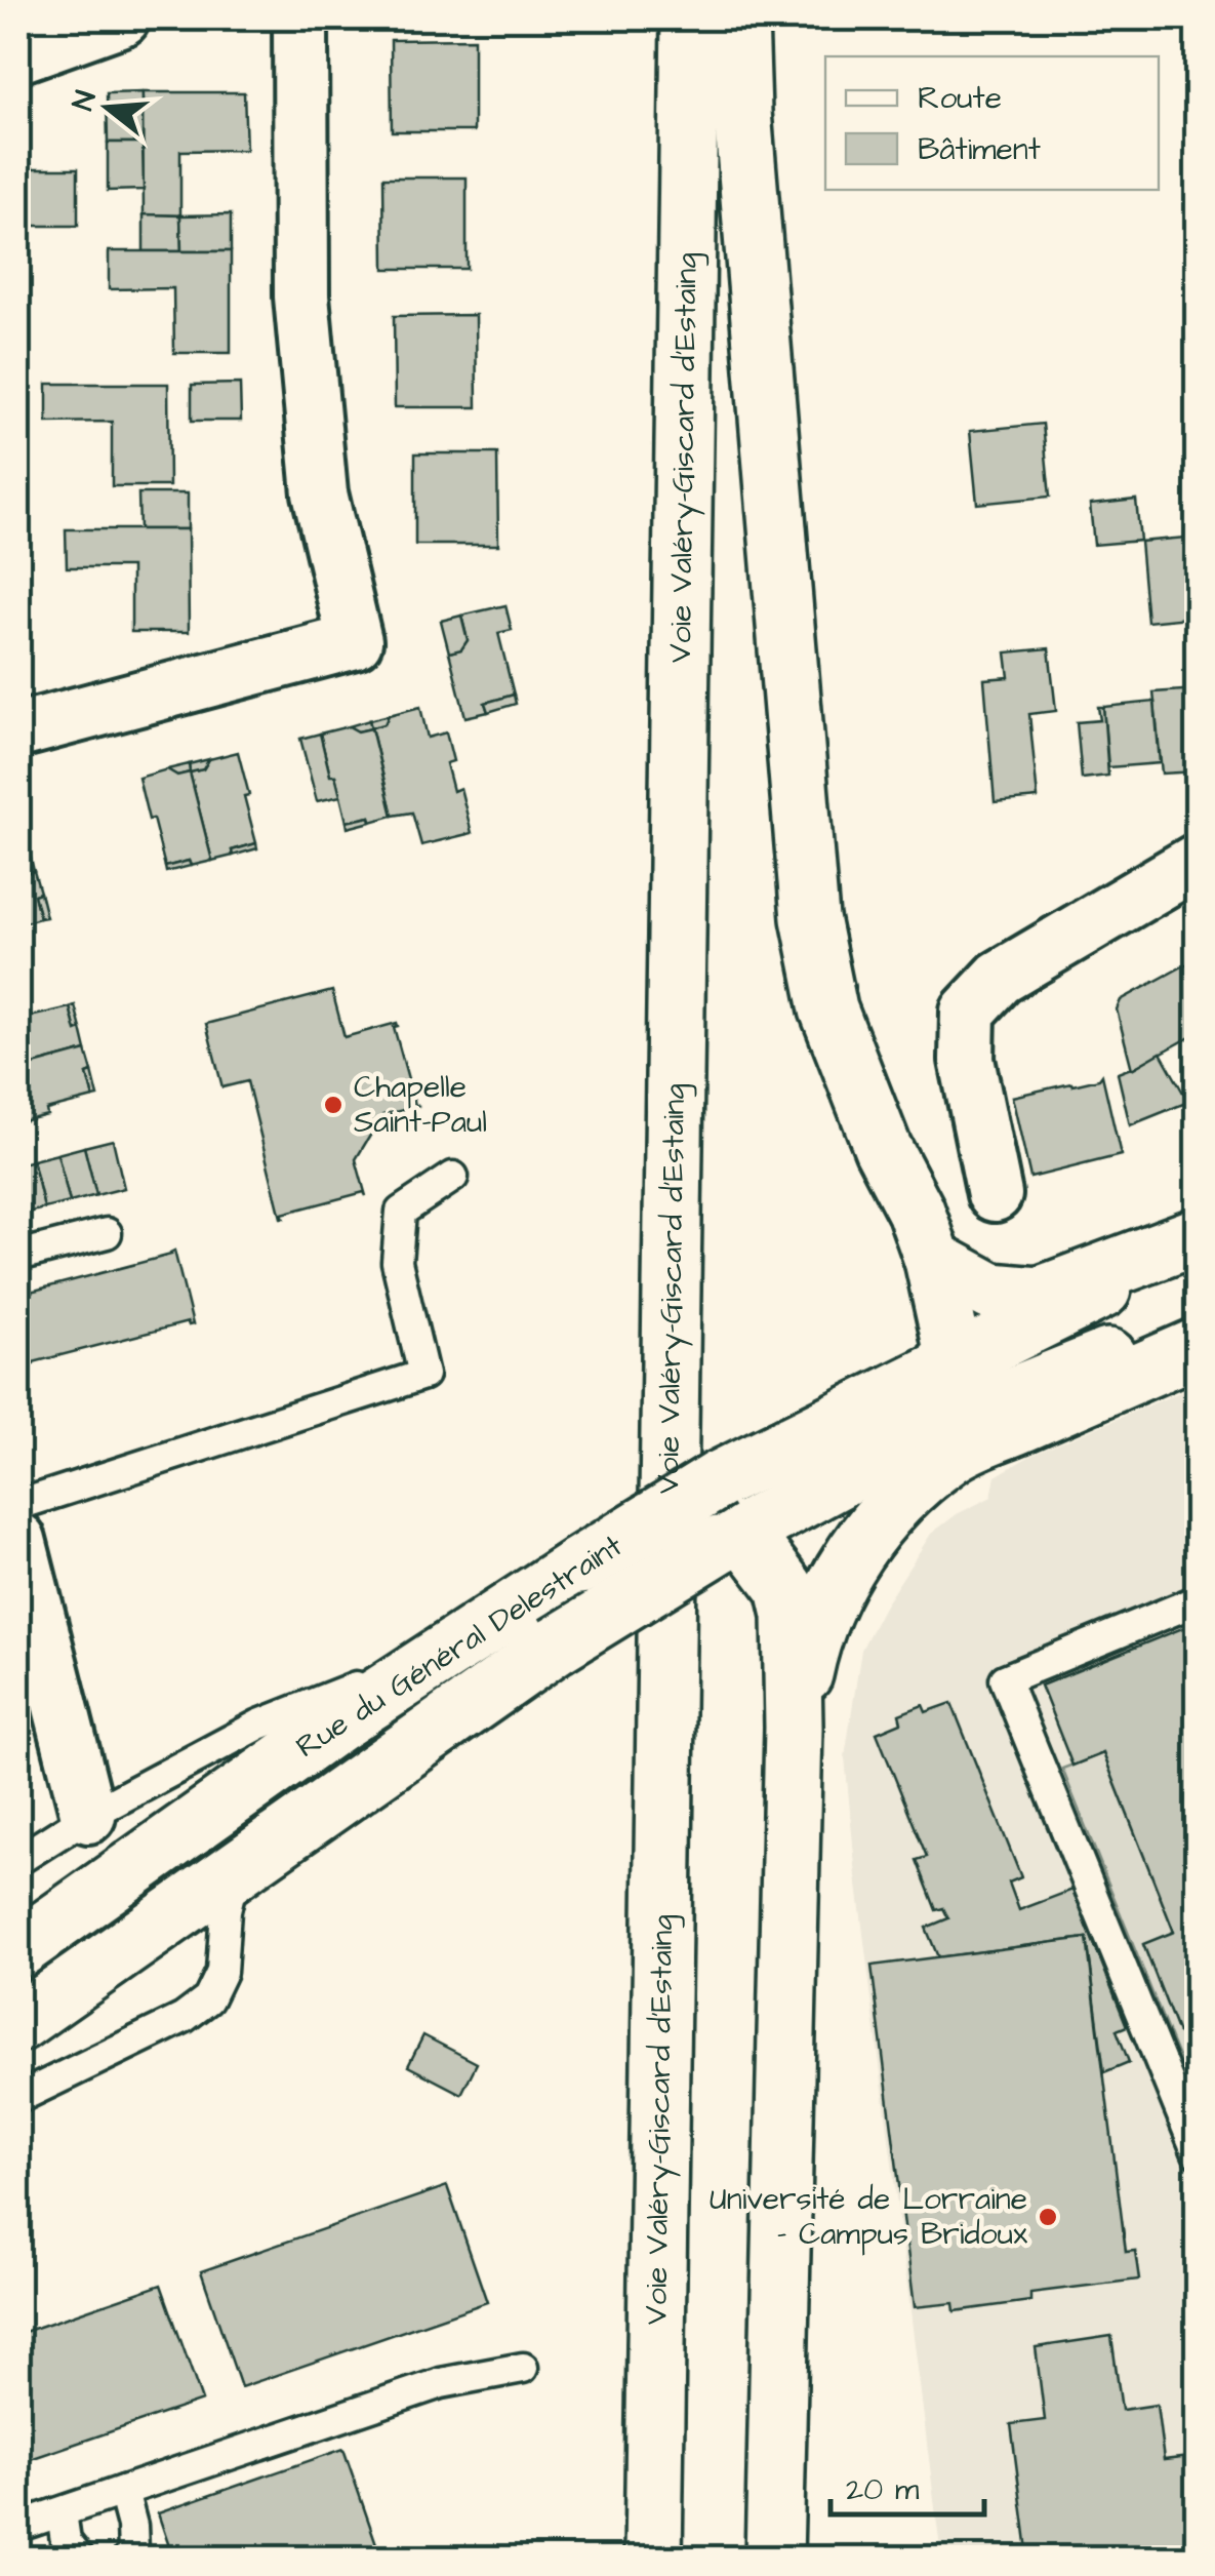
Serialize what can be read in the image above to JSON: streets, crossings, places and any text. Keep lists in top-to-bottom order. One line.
{"streets":{"main road":["Voie Valéry-Giscard d'Estaing","Rue du Général Delestraint"]},"places":["Chapelle Saint-Paul","Université de Lorraine - Campus Bridoux"],"legend":["Route","Bâtiment"],"scale_bar":"20 m","north":"left"}
